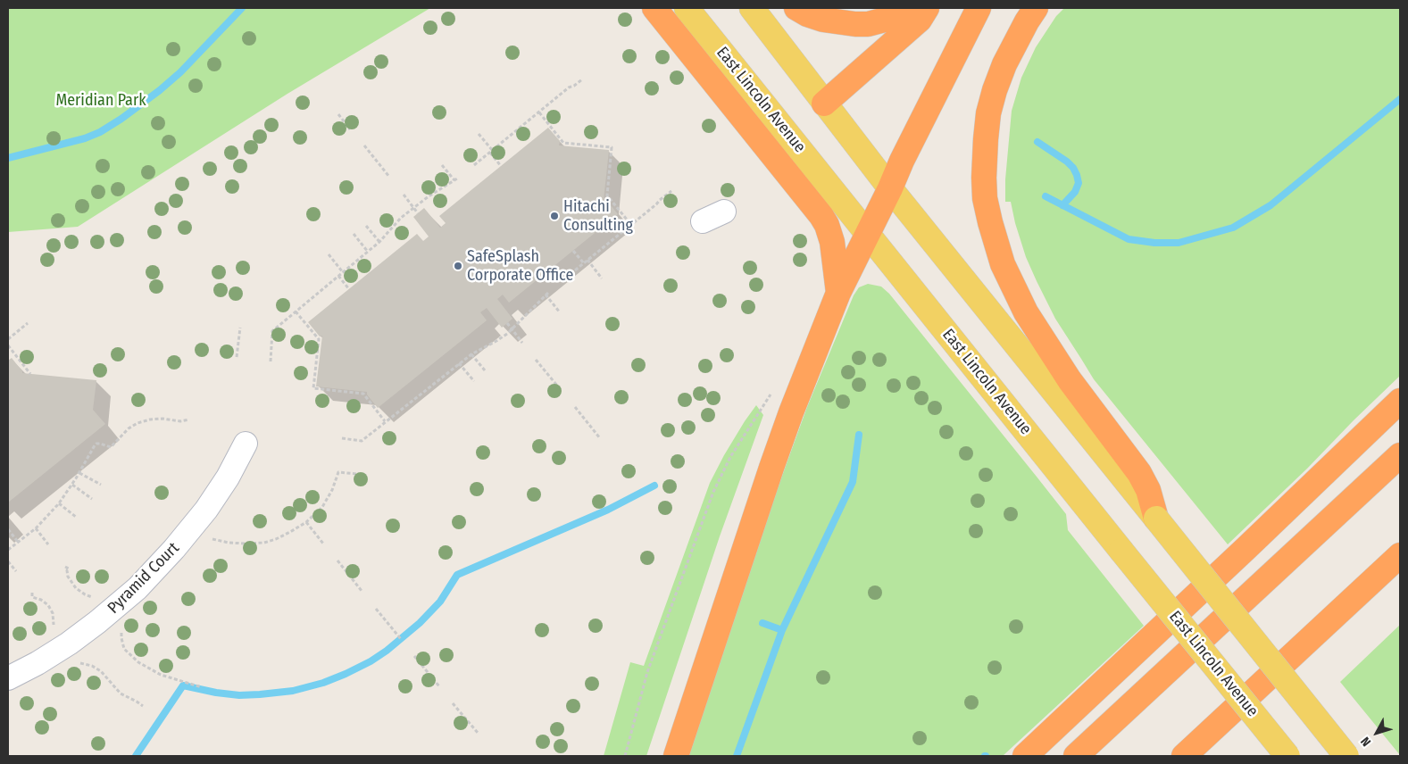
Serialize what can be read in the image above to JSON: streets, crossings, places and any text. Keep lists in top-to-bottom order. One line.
{"streets":{"main road":["East Lincoln Avenue"],"street":["Pyramid Court"]},"parks":["Meridian Park"],"places":["Hitachi Consulting","SafeSplash Corporate Office"],"north":"bottom left"}
